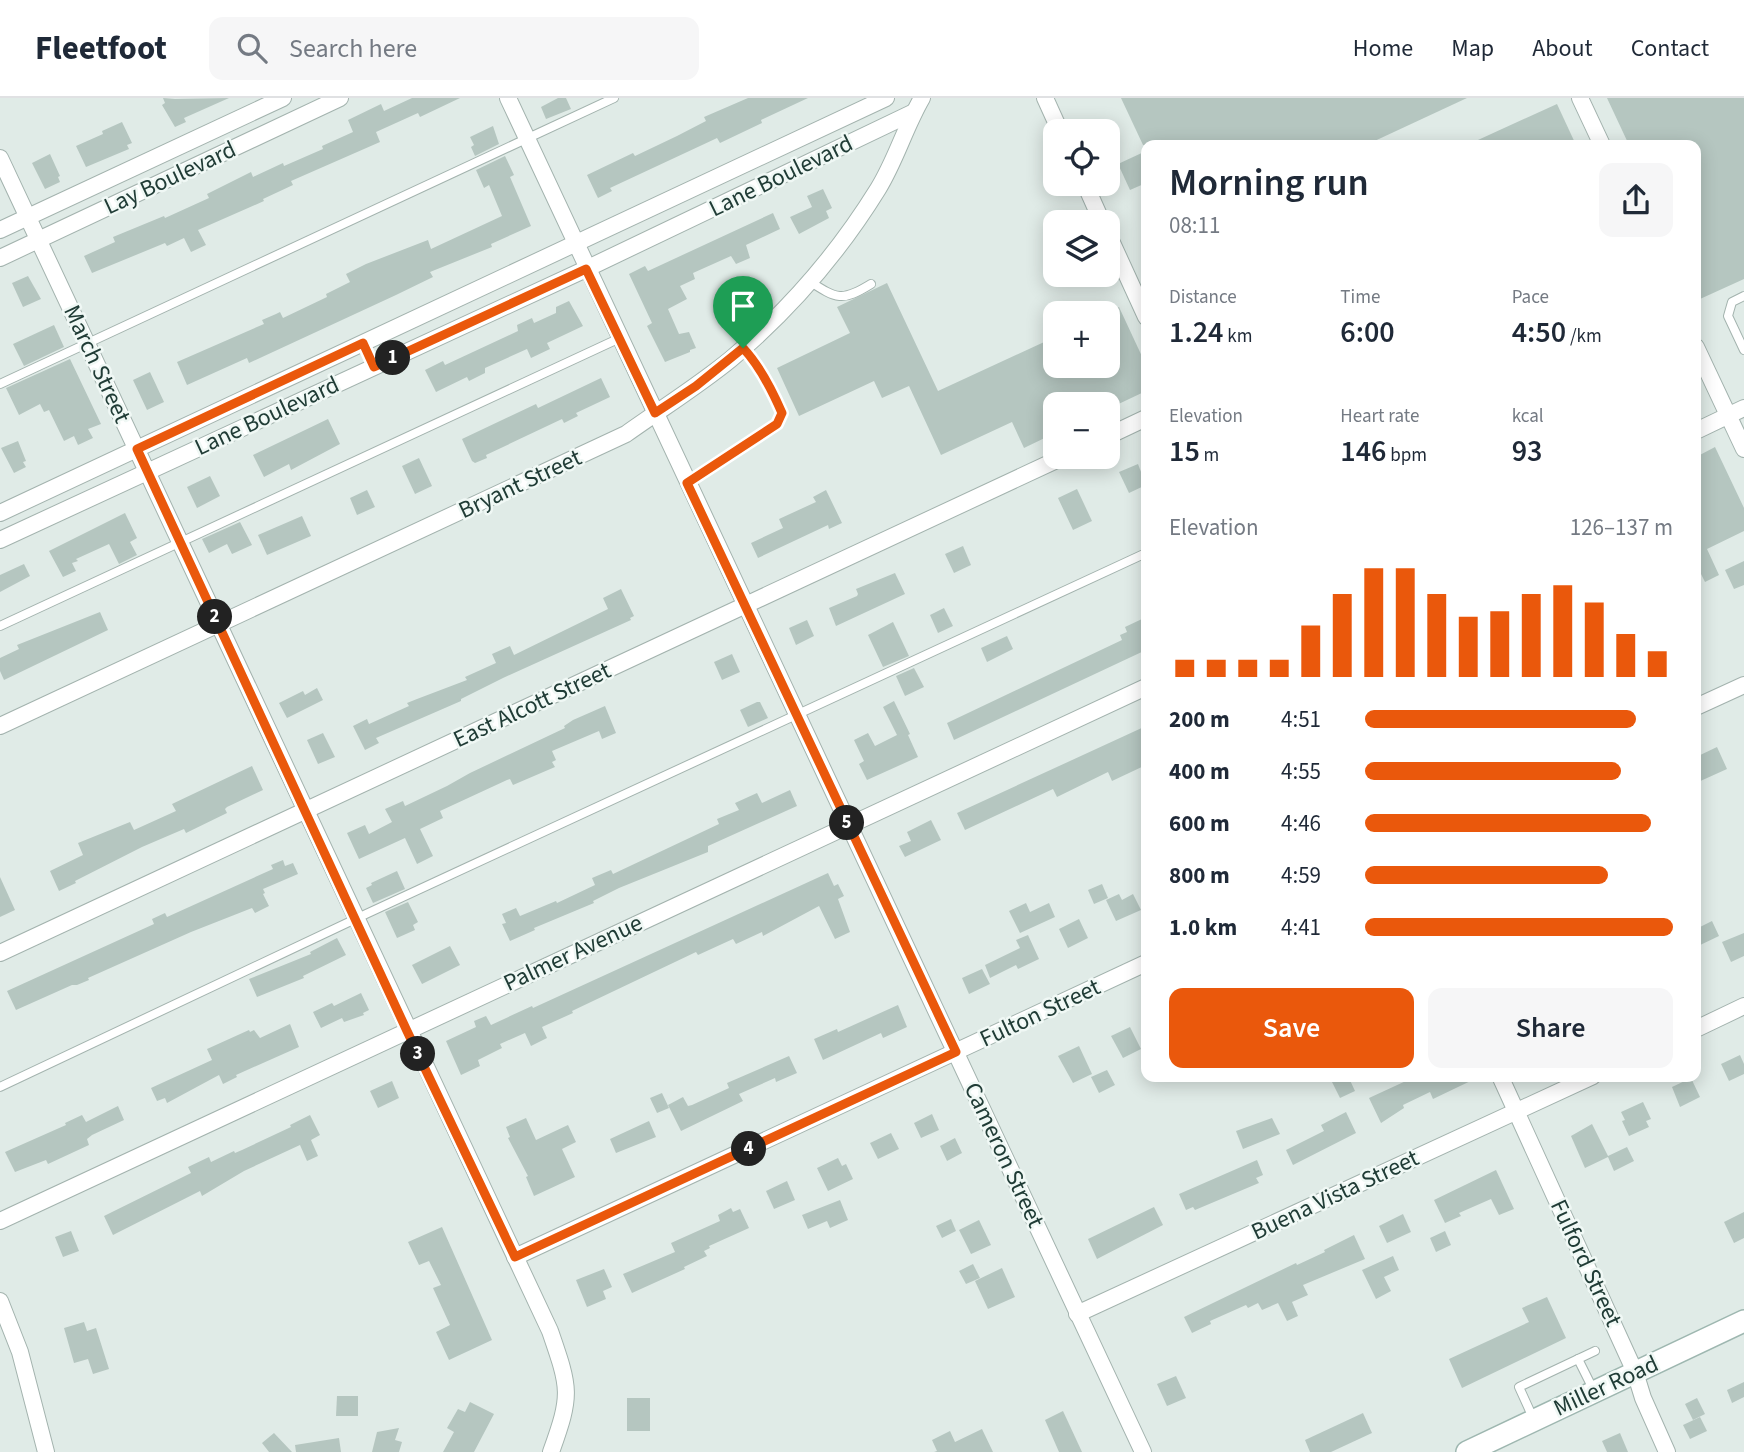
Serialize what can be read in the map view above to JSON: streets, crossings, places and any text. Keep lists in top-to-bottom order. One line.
{"streets":{"street":["Lane Boulevard","Lay Boulevard","March Street","Bryant Street","East Alcott Street","Palmer Avenue","Fulton Street","Cameron Street","Buena Vista Street","Fulford Street","Miller Road"]},"crossings":[["Lane Boulevard","March Street"],["Lane Boulevard","Bryant Street"],["Lane Boulevard","Cameron Street"],["Lay Boulevard","March Street"],["March Street","Bryant Street"],["March Street","East Alcott Street"],["March Street","Palmer Avenue"],["March Street","Fulton Street"],["Bryant Street","Cameron Street"],["East Alcott Street","Cameron Street"],["Palmer Avenue","Cameron Street"],["Fulton Street","Cameron Street"],["Cameron Street","Buena Vista Street"],["Buena Vista Street","Fulford Street"],["Fulford Street","Miller Road"]],"page":{"header":"Fleetfoot","search":"Search here","nav":["Home","Map","About","Contact"],"map_buttons":["+","−"],"heading":["Morning run","08:11"],"stats":[["Distance","1.24 km"],["Time","6:00"],["Pace","4:50 /km"],["Elevation","15 m"],["Heart rate","146 bpm"],["kcal","93"]],"pins":["1","2","5","3","4"],"chart":["Elevation","126–137 m"],"list":[{"name":"200 m","note":"4:51"},{"name":"400 m","note":"4:55"},{"name":"600 m","note":"4:46"},{"name":"800 m","note":"4:59"},{"name":"1.0 km","note":"4:41"}],"buttons":["Save","Share"]}}
